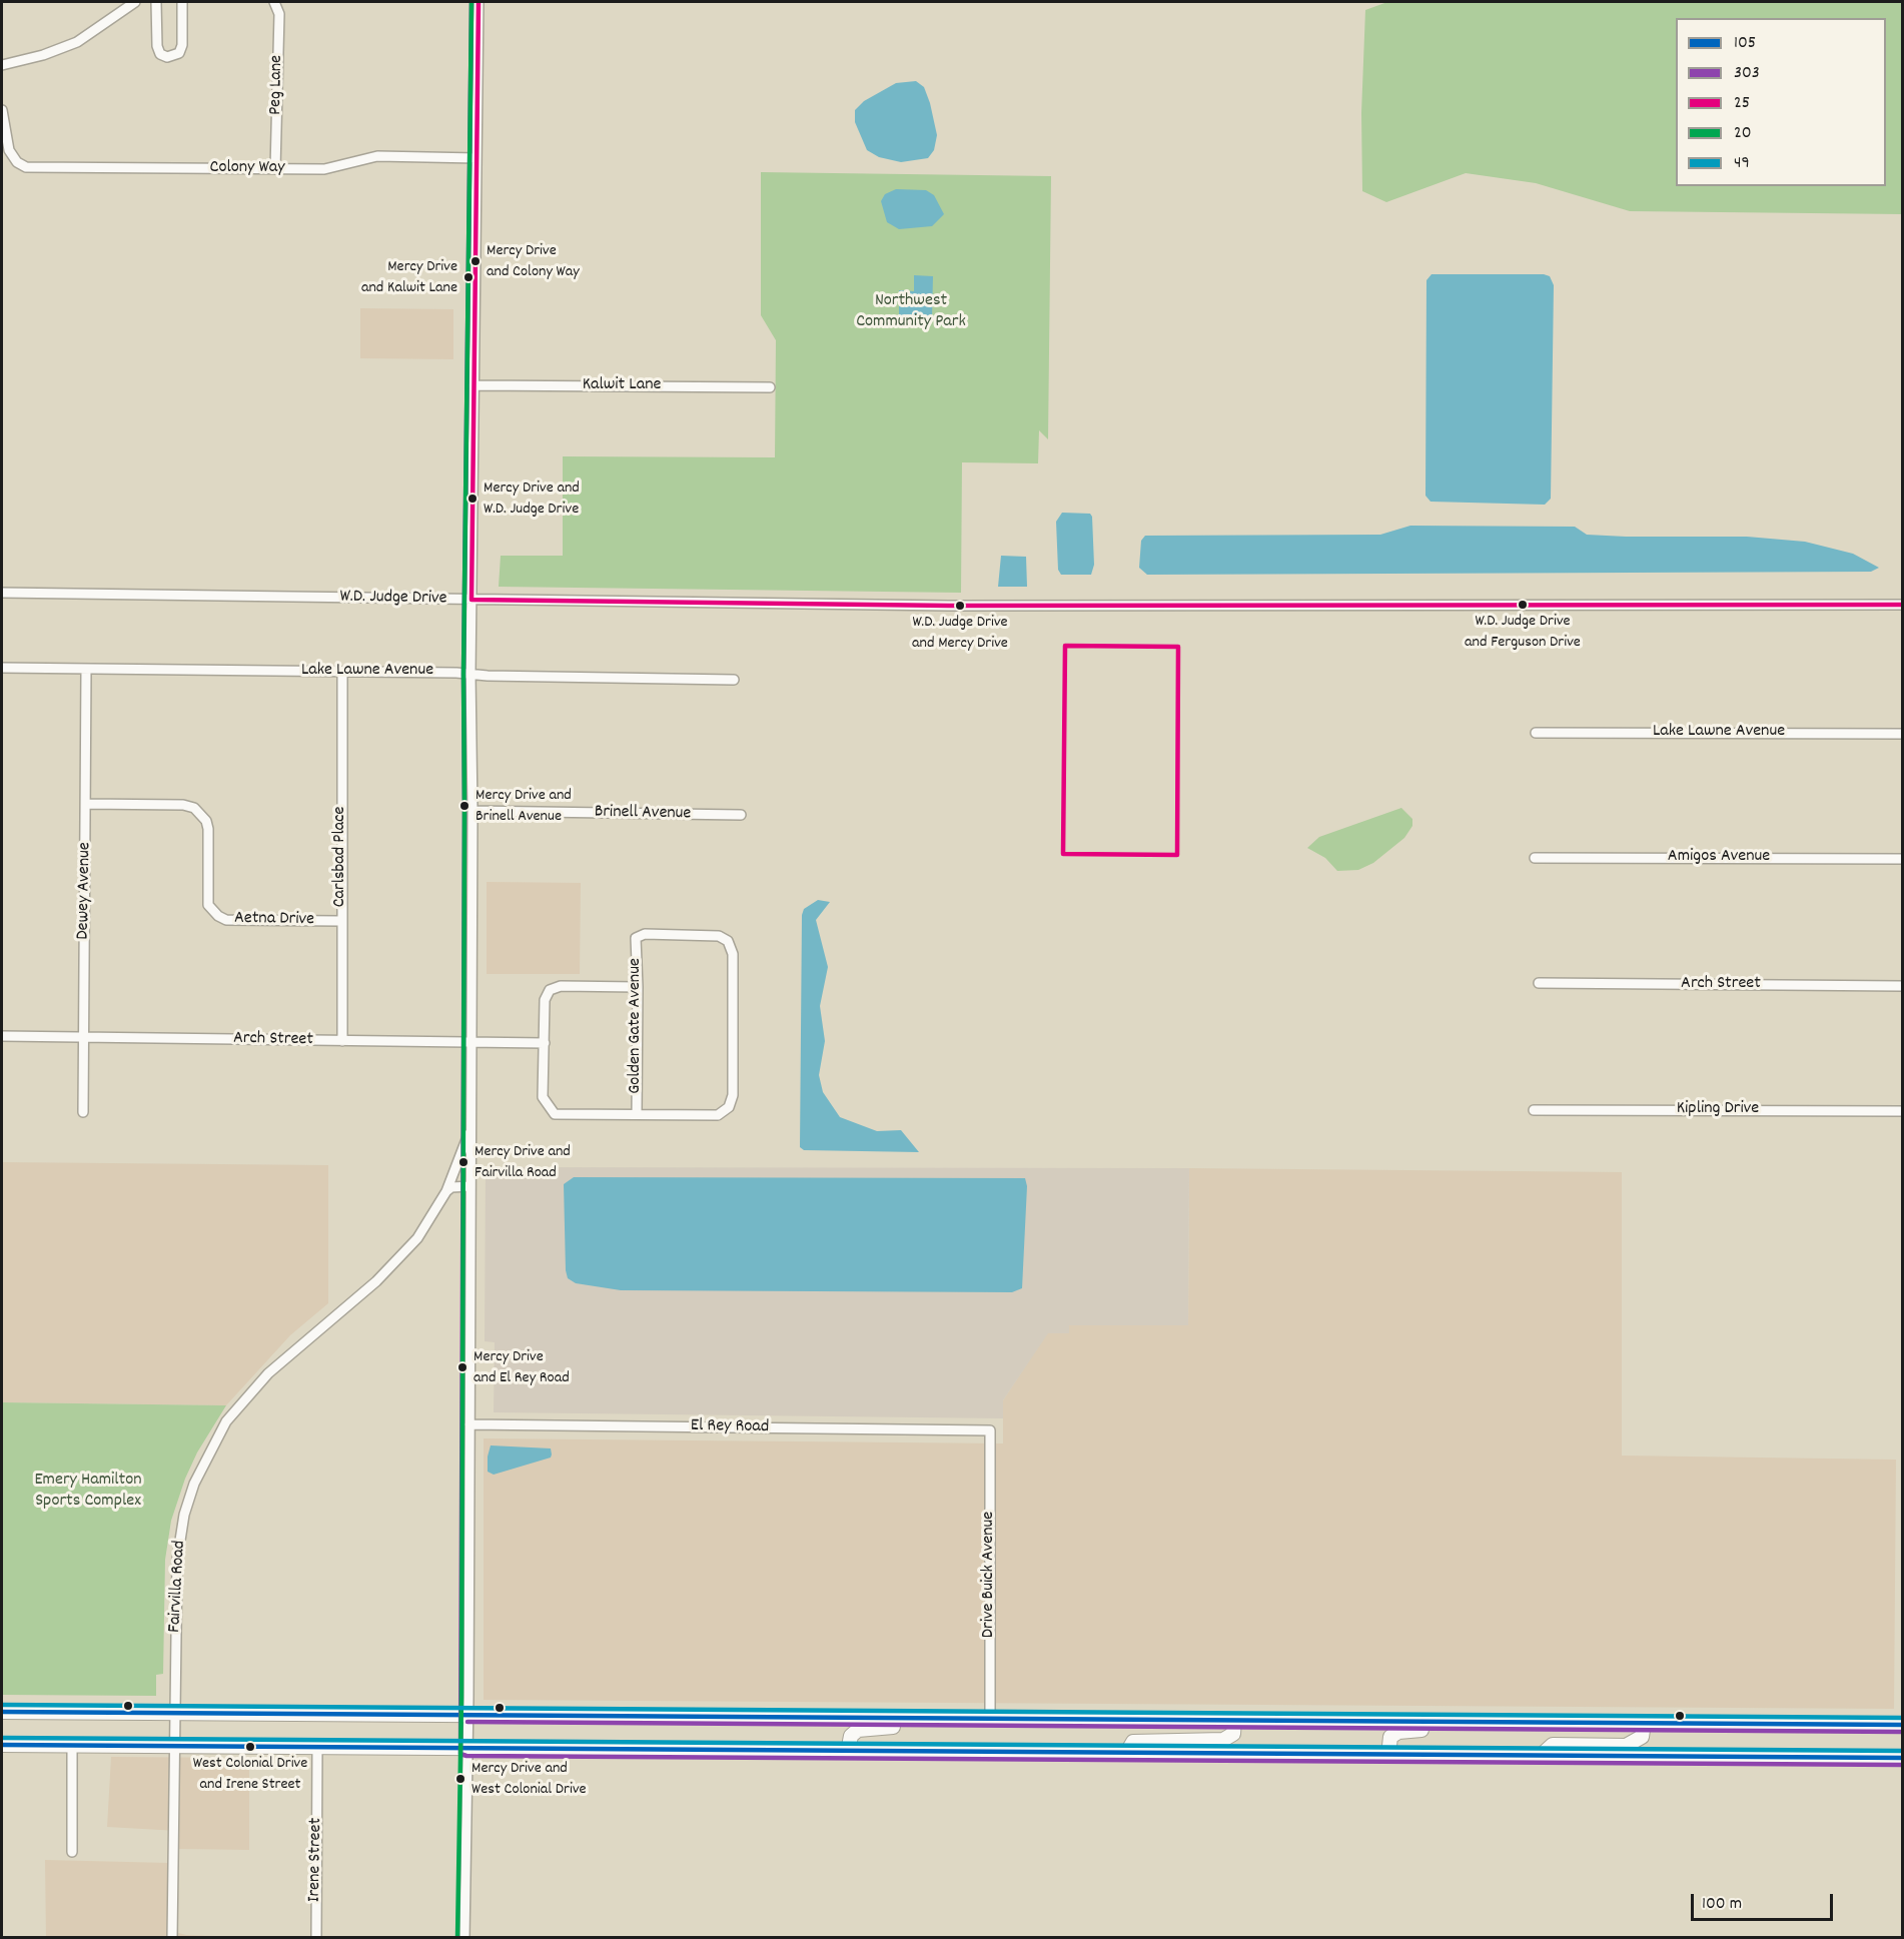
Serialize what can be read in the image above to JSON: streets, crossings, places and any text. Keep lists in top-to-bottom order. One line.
{"streets":{"street":["Peg Lane","Colony Way","Kalwit Lane","W.D. Judge Drive","Lake Lawne Avenue","Brinell Avenue","Carlsbad Place","Amigos Avenue","Dewey Avenue","Aetna Drive","Arch Street","Golden Gate Avenue","Kipling Drive","El Rey Road","Drive Buick Avenue","Fairvilla Road","Irene Street"]},"crossings":[["Peg Lane","Colony Way"],["Lake Lawne Avenue","Carlsbad Place"],["Lake Lawne Avenue","Dewey Avenue"],["Carlsbad Place","Aetna Drive"],["Carlsbad Place","Arch Street"],["Dewey Avenue","Aetna Drive"],["Dewey Avenue","Arch Street"],["El Rey Road","Drive Buick Avenue"]],"parks":["Northwest Community Park","Emery Hamilton Sports Complex"],"places":["Mercy Drive and Colony Way","Mercy Drive and Kalwit Lane","Mercy Drive and W.D. Judge Drive","W.D. Judge Drive and Ferguson Drive","W.D. Judge Drive and Mercy Drive","Mercy Drive and Brinell Avenue","Mercy Drive and Fairvilla Road","Mercy Drive and El Rey Road","West Colonial Drive and Irene Street","Mercy Drive and West Colonial Drive"],"lines":["transit line 303","transit line 25","transit line 20","transit line 49","transit line 105"],"legend":["105","303","25","20","49"],"scale_bar":"100 m"}
